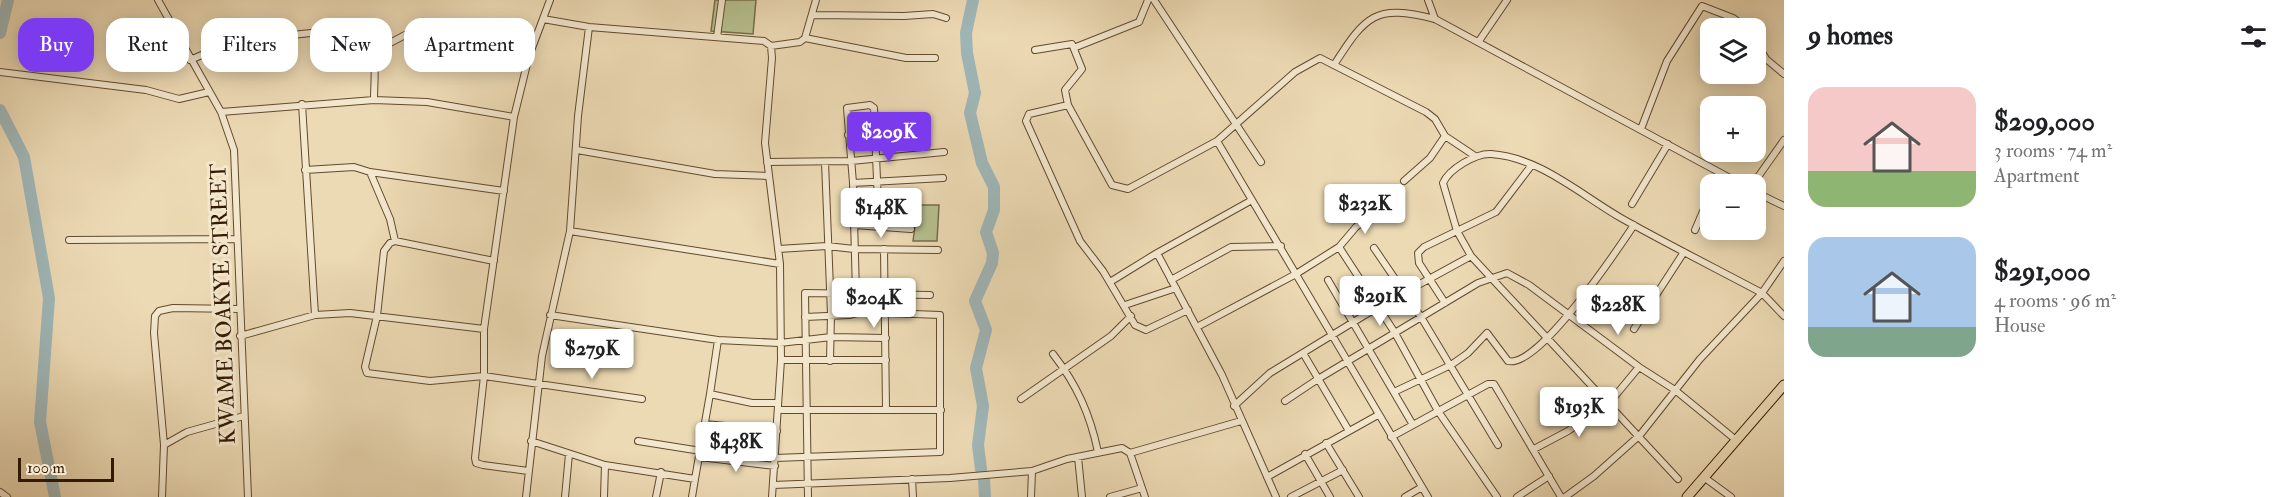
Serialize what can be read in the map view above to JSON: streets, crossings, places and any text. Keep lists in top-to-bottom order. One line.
{"streets":{"street":["KWAME BOAKYE STREET"]},"scale_bar":"100 m","page":{"heading":"9 homes","map_buttons":["+","−"],"chip":["Buy","Rent","Filters","New","Apartment"],"list":[{"name":"$209,000","note":"3 rooms · 74 m² · Apartment"},{"name":"$291,000","note":"4 rooms · 96 m² · House"}],"price":["$209K","$232K","$148K","$291K","$204K","$228K","$279K","$193K","$438K"],"scale":"100 m"}}
